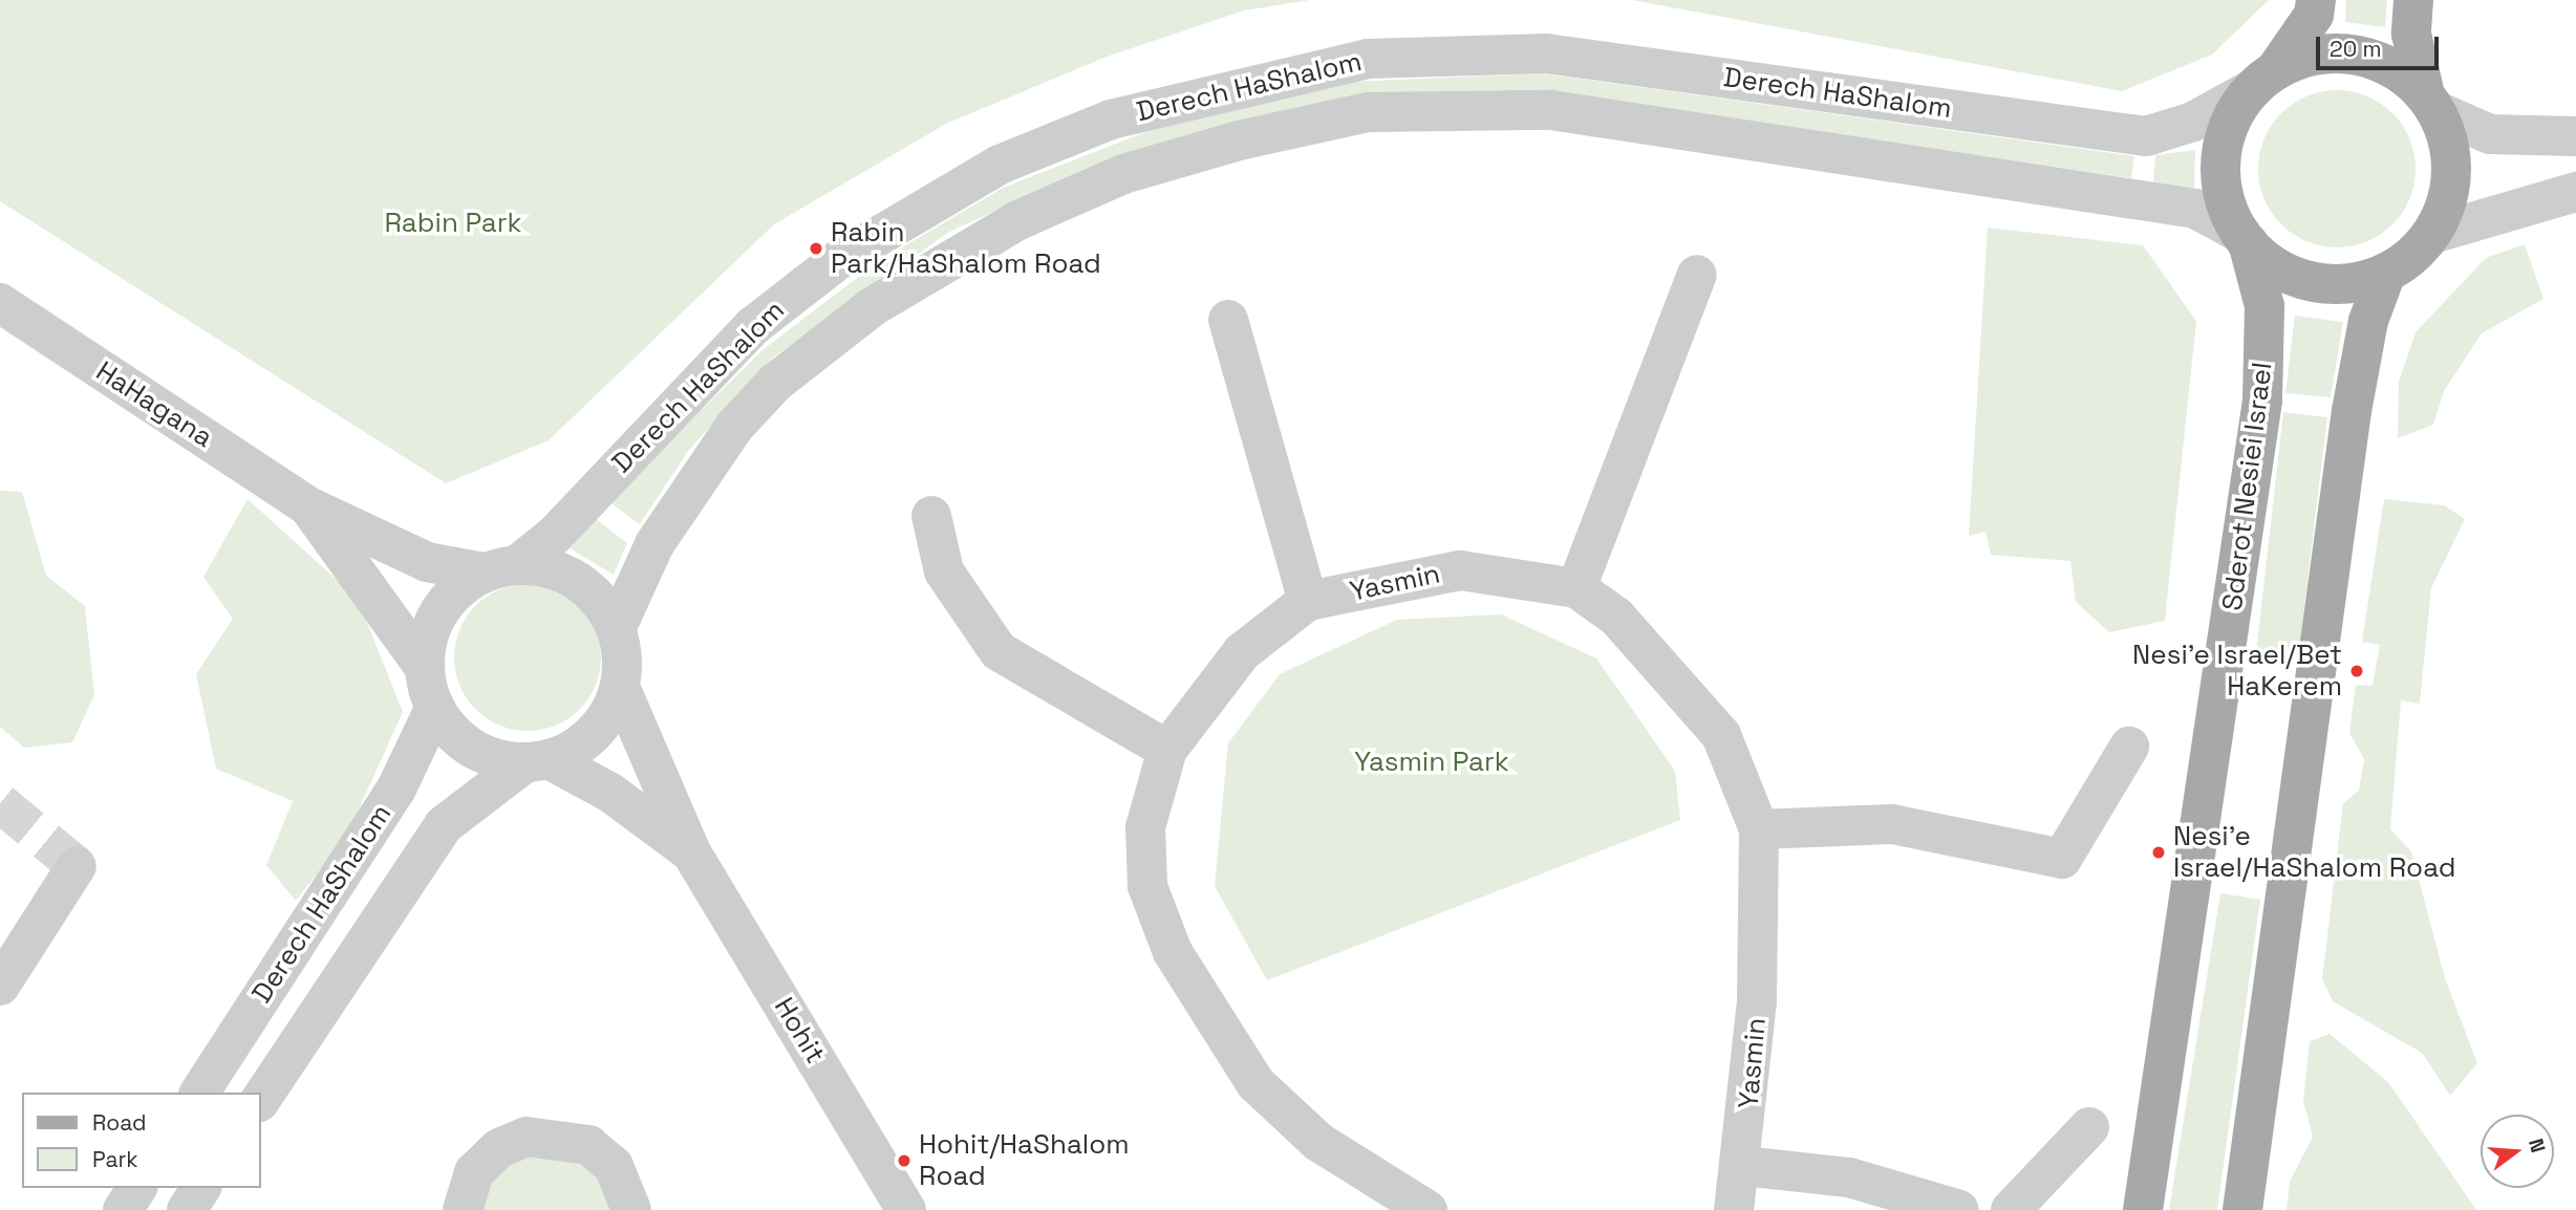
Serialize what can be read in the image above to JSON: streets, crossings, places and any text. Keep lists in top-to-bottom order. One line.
{"streets":{"main road":["Sderot Nesiei Israel"],"street":["Derech HaShalom","HaHagana","Yasmin","Hohit"]},"crossings":[["Derech HaShalom","HaHagana"],["Derech HaShalom","Sderot Nesiei Israel"],["Derech HaShalom","Hohit"],["HaHagana","Hohit"]],"parks":["Rabin Park","Yasmin Park"],"places":["Rabin Park/HaShalom Road","Nesi'e Israel/Bet HaKerem","Nesi'e Israel/HaShalom Road","Hohit/HaShalom Road"],"legend":["Road","Park"],"scale_bar":"20 m","north":"right"}
